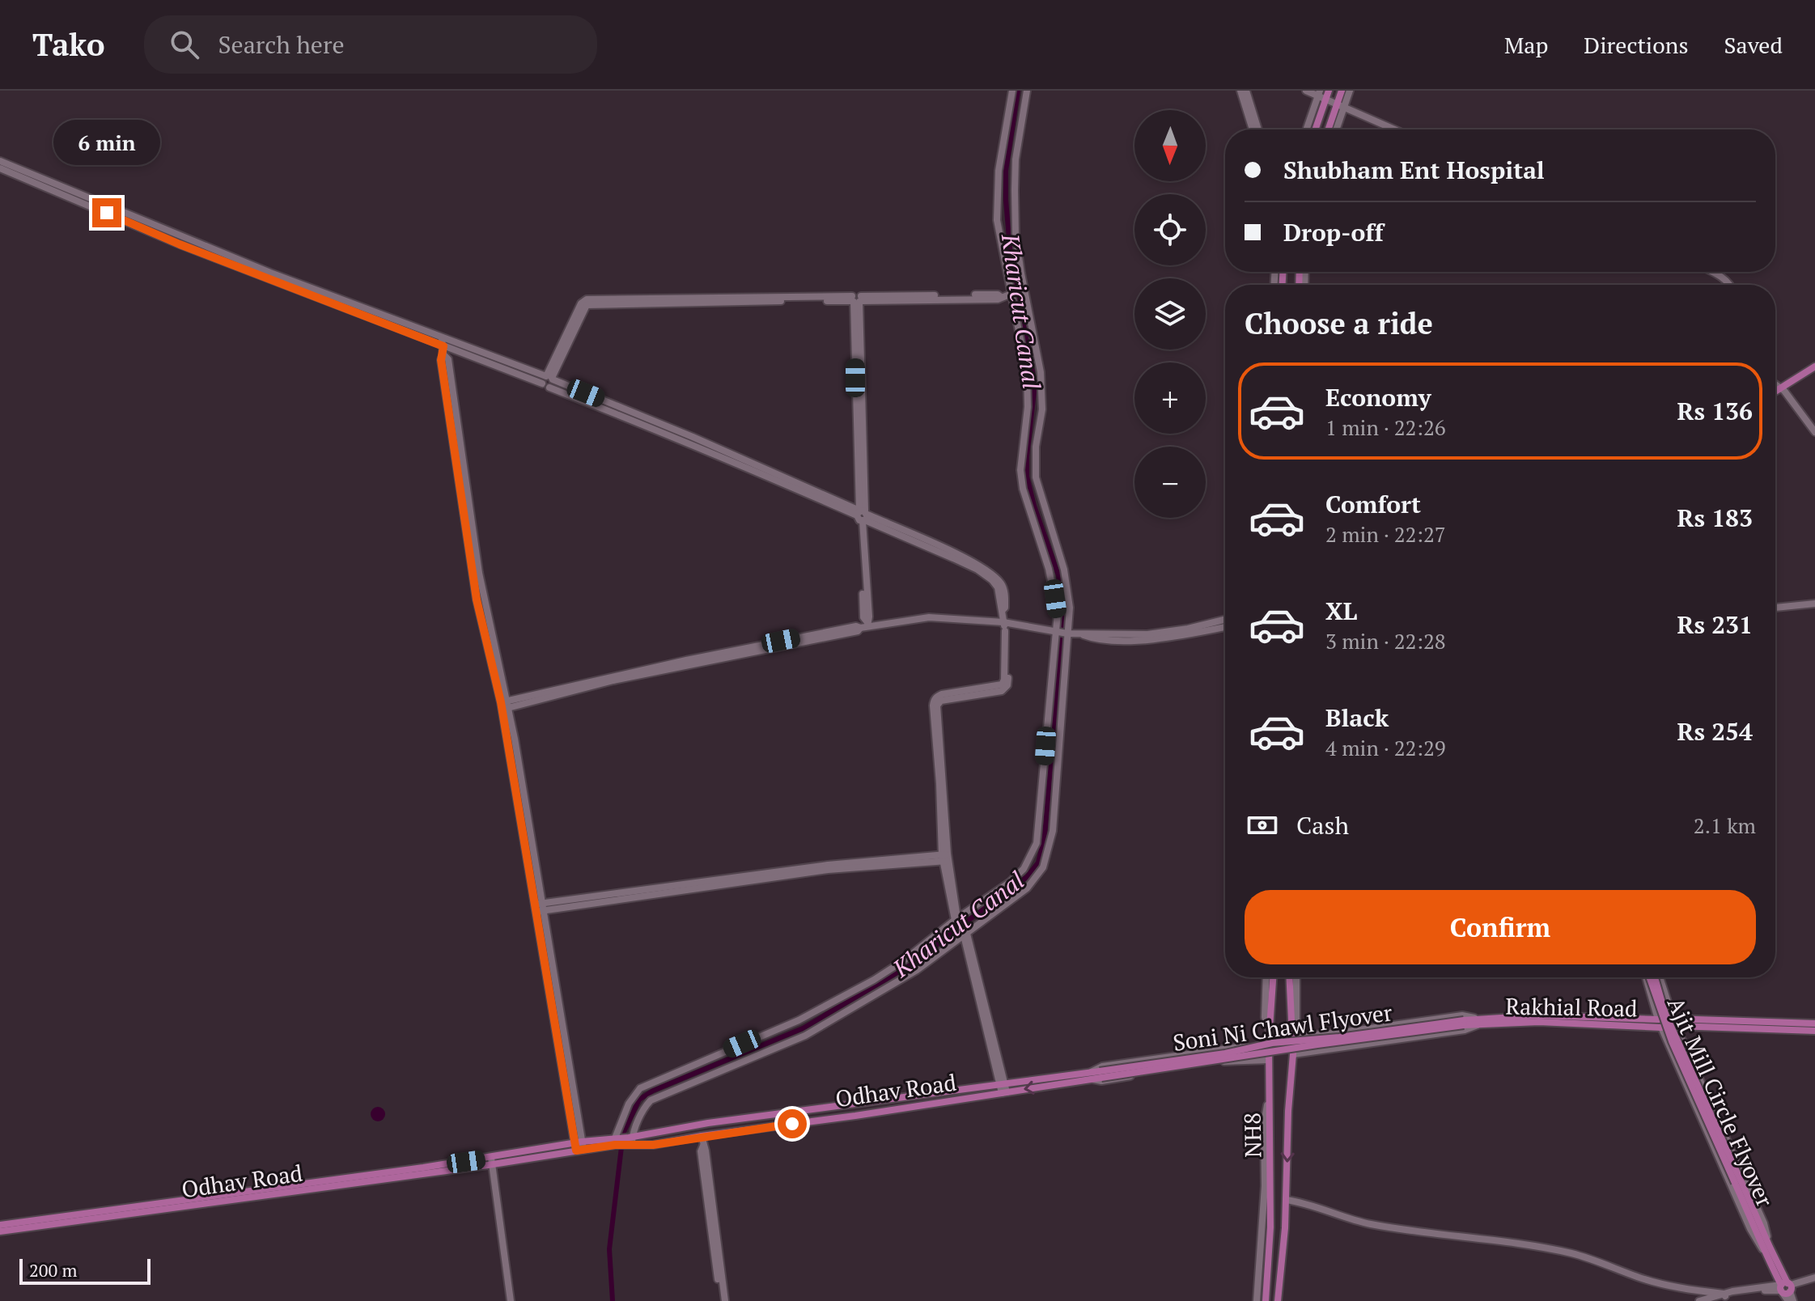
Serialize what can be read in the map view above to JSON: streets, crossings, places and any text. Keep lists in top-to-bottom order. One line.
{"streets":{"main road":["Rakhial Road","Soni Ni Chawl Flyover","Odhav Road","Ajit Mill Circle Flyover","NH8"]},"crossings":[["Rakhial Road","Soni Ni Chawl Flyover"],["Soni Ni Chawl Flyover","Odhav Road"]],"water":["Kharicut Canal"],"scale_bar":"200 m","north":"bottom","page":{"header":"Tako","search":"Search here","nav":["Map","Directions","Saved"],"map_buttons":["+","−"],"bubble":"6 min","banner":["Shubham Ent Hospital","Drop-off"],"heading":"Choose a ride","list":[{"name":"Economy","note":"1 min · 22:26","value":"Rs 136"},{"name":"Comfort","note":"2 min · 22:27","value":"Rs 183"},{"name":"XL","note":"3 min · 22:28","value":"Rs 231"},{"name":"Black","note":"4 min · 22:29","value":"Rs 254"}],"pay":["Cash","2.1 km"],"buttons":"Confirm","scale":"200 m"}}
